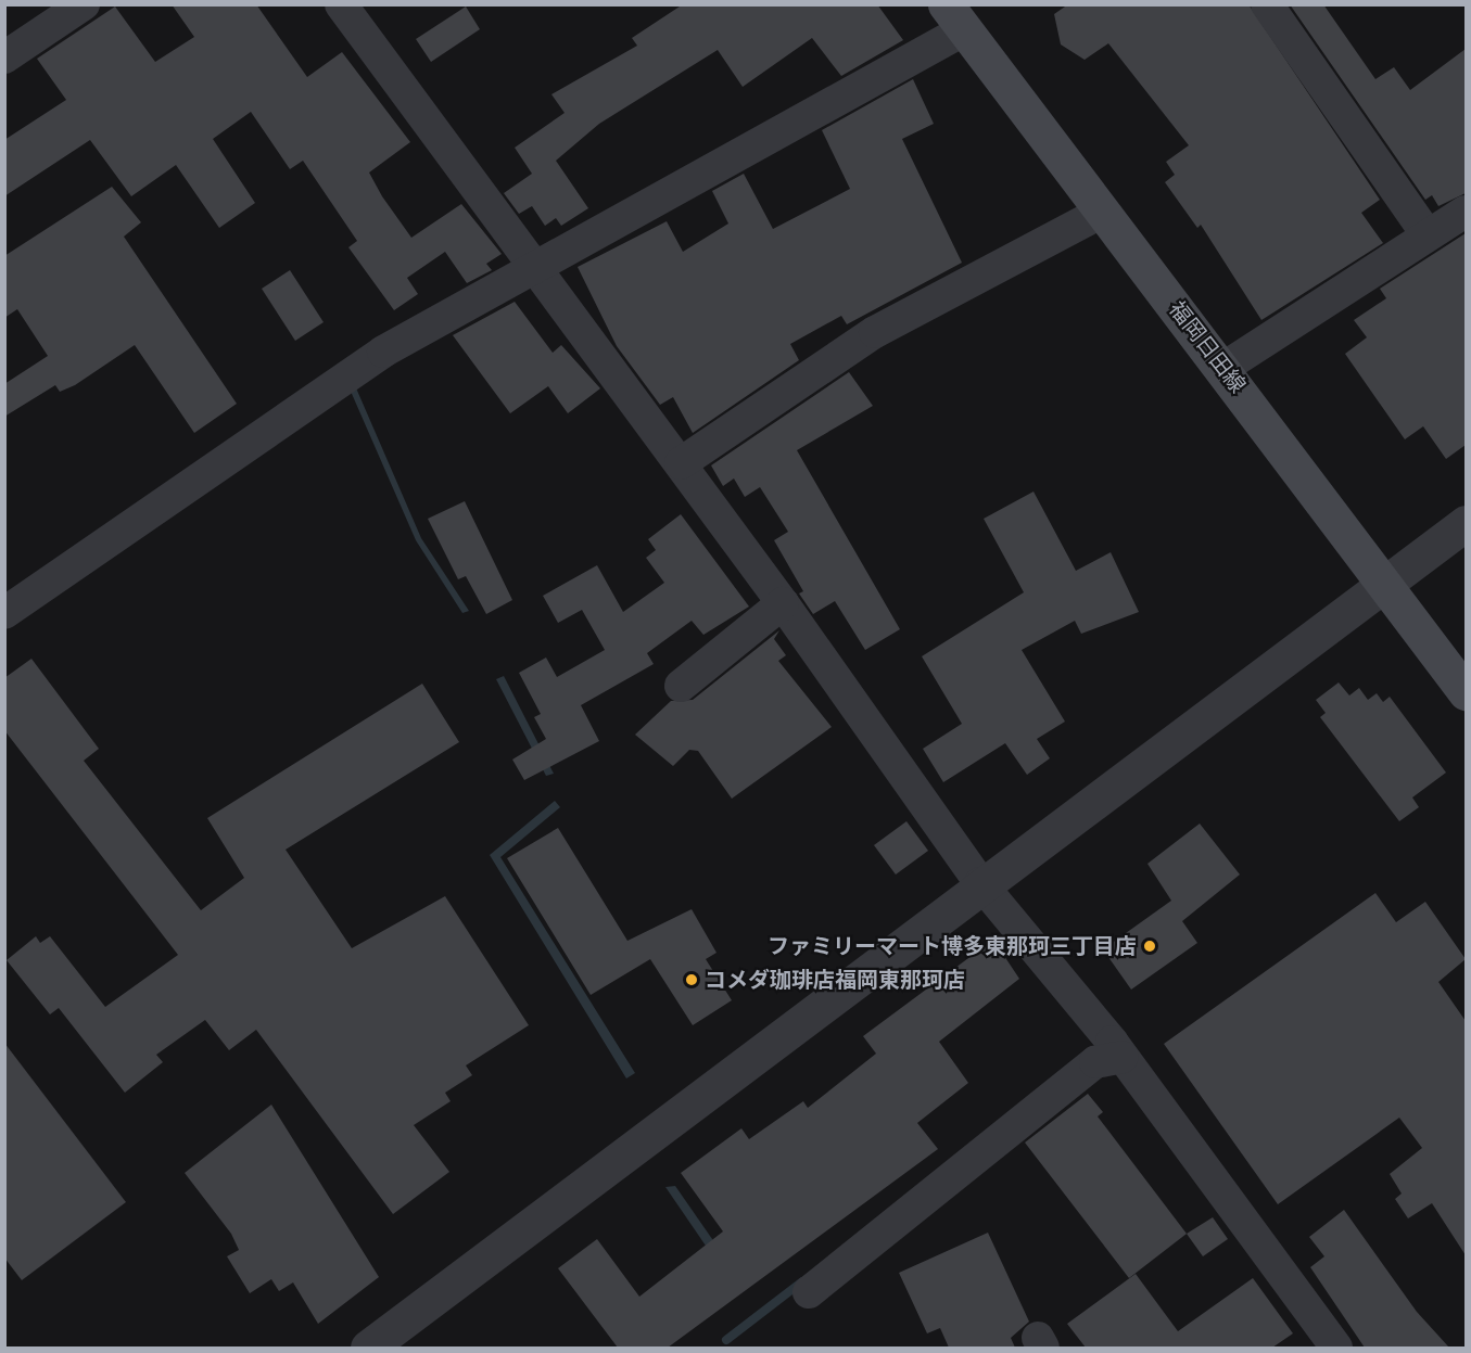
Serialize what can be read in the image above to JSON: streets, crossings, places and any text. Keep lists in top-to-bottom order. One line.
{"streets":{"main road":["福岡日田線"]},"places":["ファミリーマート博多東那珂三丁目店","コメダ珈琲店福岡東那珂店"]}
